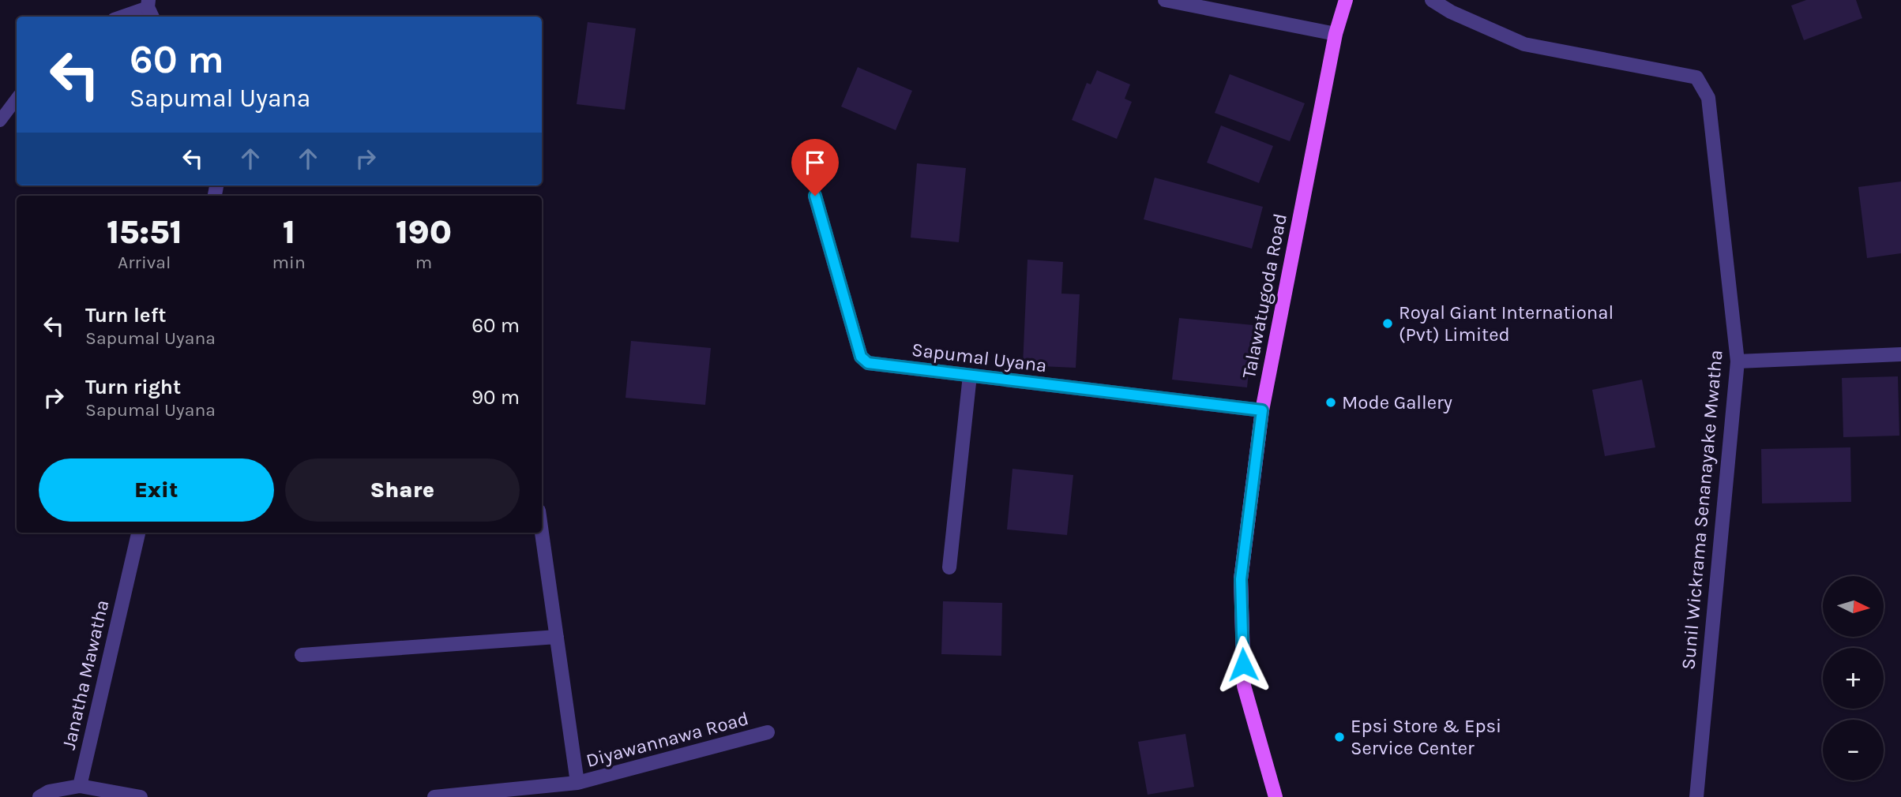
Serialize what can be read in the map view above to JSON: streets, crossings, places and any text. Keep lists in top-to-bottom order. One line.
{"streets":{"main road":["Talawatugoda Road"],"street":["Sapumal Uyana","Sunil Wickrama Senanayake Mwatha","Janatha Mawatha","Diyawannawa Road"]},"crossings":[["Talawatugoda Road","Sapumal Uyana"]],"places":["Royal Giant International (Pvt) Limited","Mode Gallery","Epsi Store & Epsi Service Center"],"north":"right","page":{"turn":["60 m","Sapumal Uyana"],"eta":["15:51","Arrival","1","min","190","m"],"list":[{"name":"Turn left","note":"Sapumal Uyana","value":"60 m"},{"name":"Turn right","note":"Sapumal Uyana","value":"90 m"}],"buttons":["Exit","Share"],"map_buttons":["+","−"]}}
